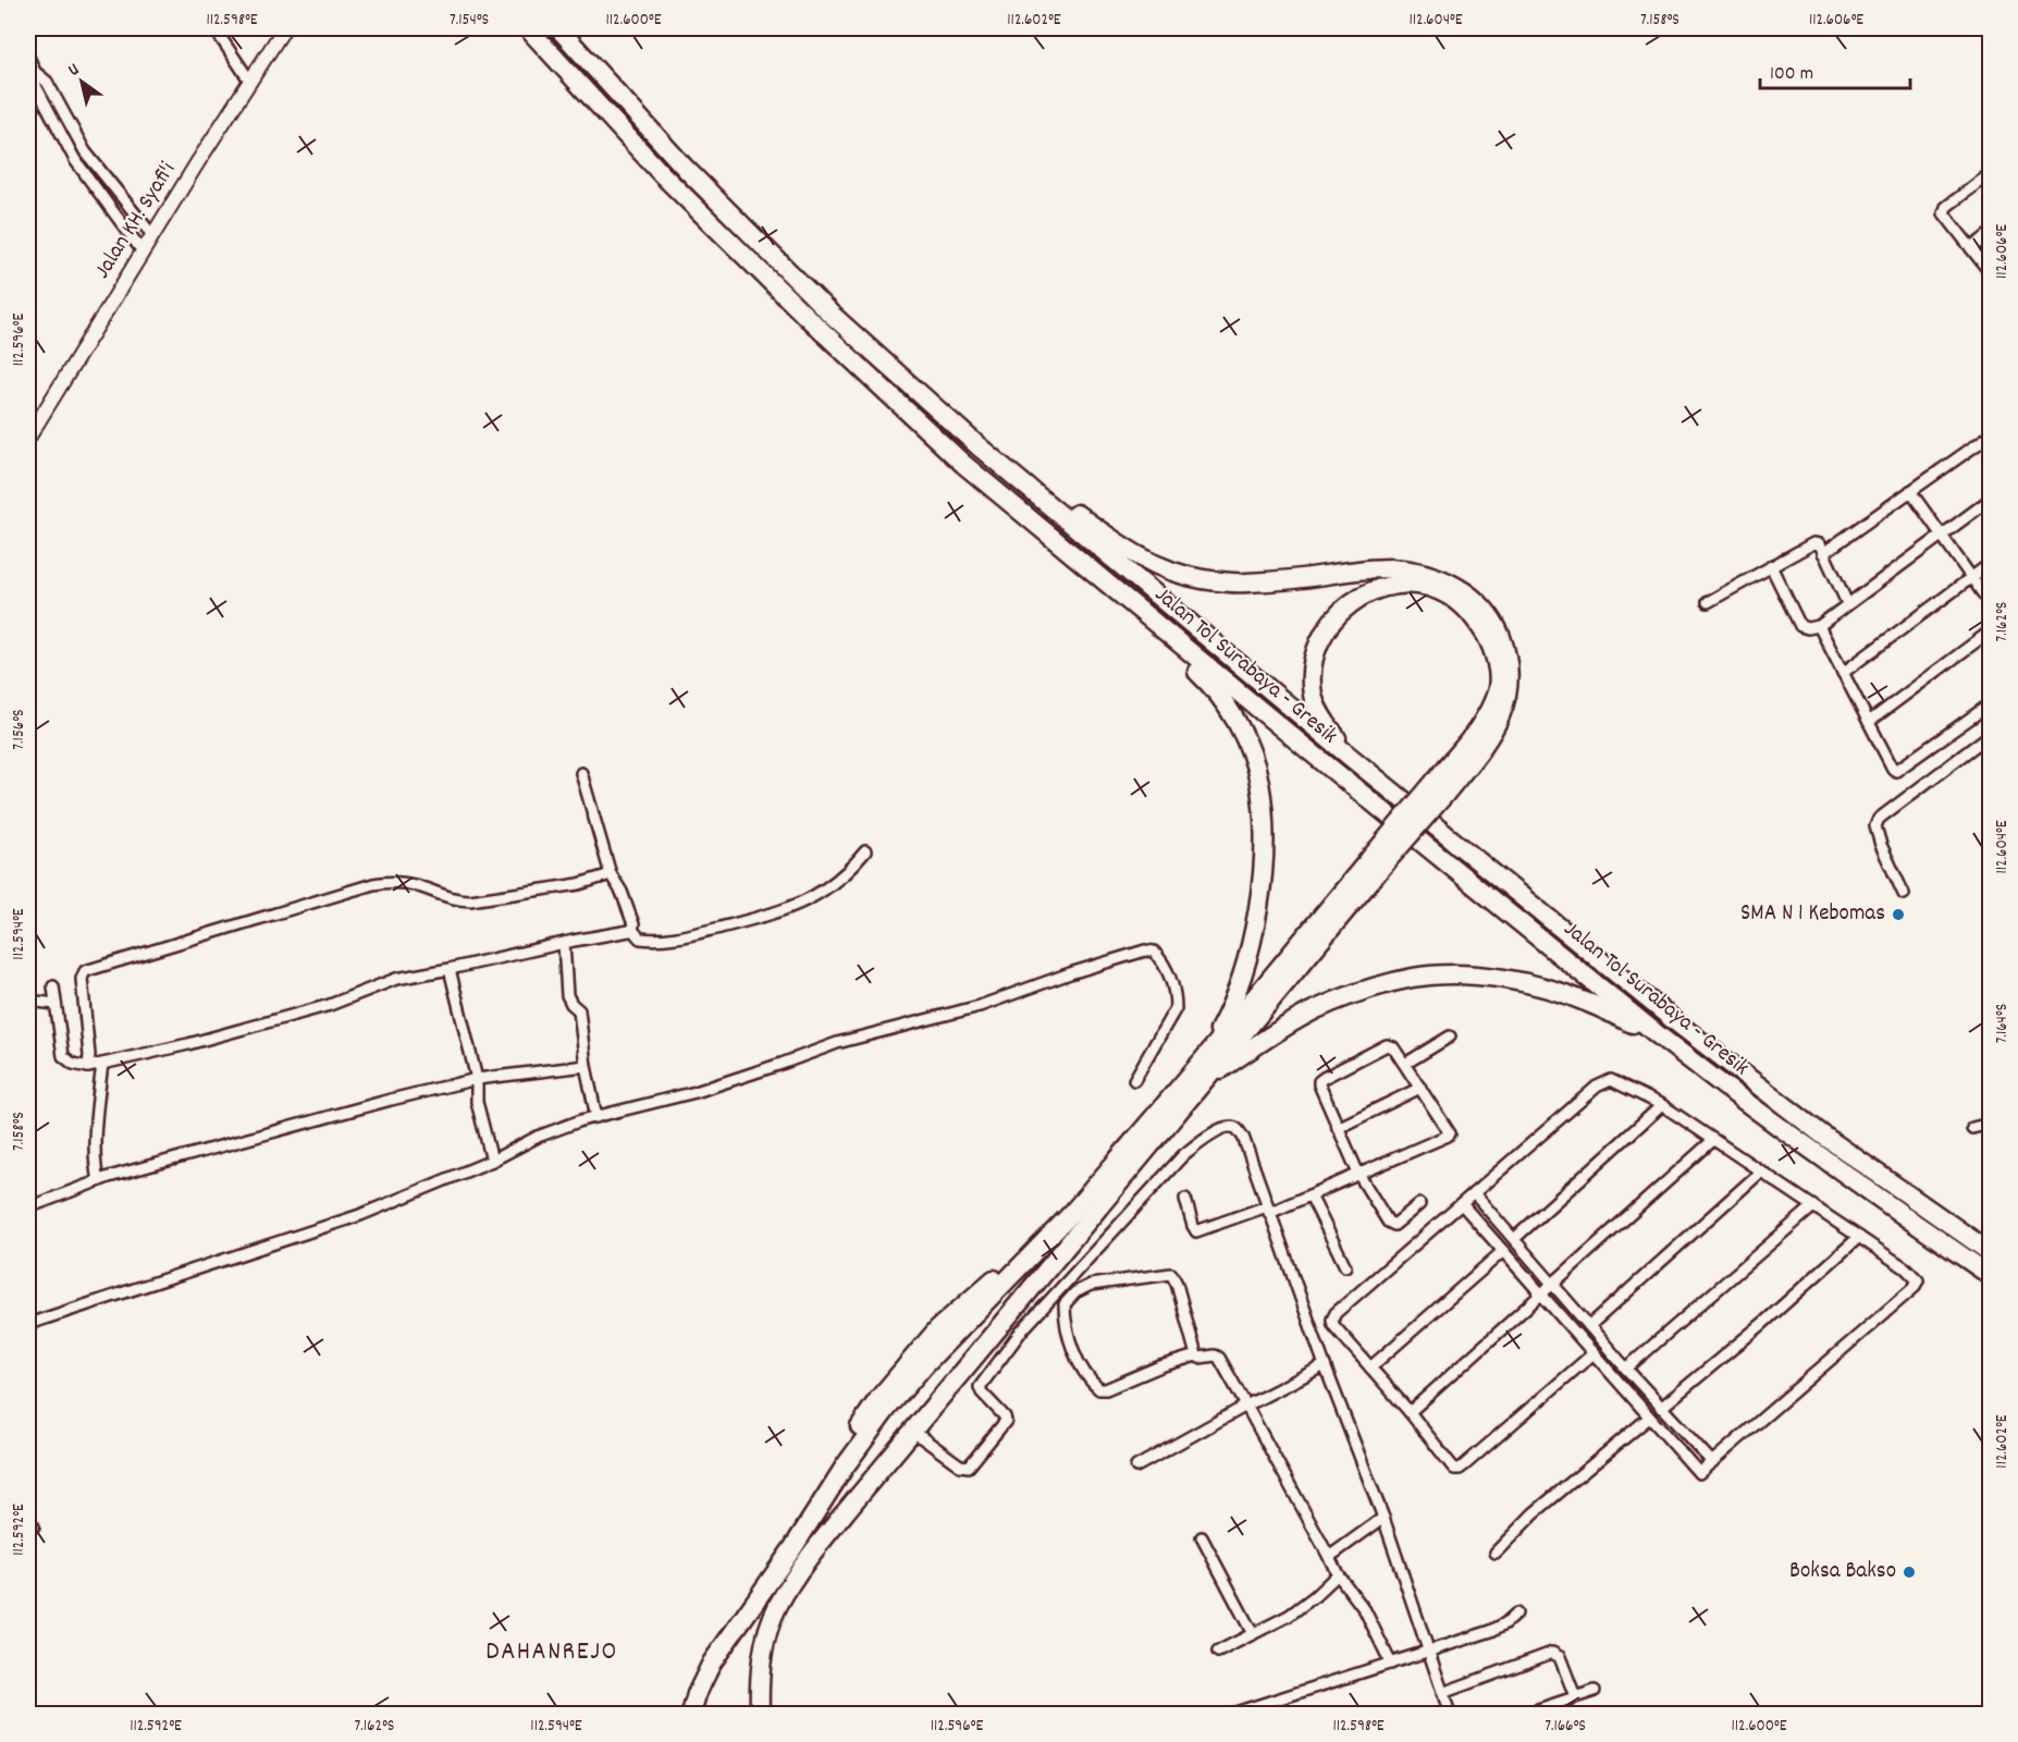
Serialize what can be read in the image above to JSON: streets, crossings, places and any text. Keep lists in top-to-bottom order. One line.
{"streets":{"highway":["Jalan Tol Surabaya - Gresik"],"main road":["Jalan KH. Syafi'i"]},"districts":["DAHANREJO"],"places":["SMA N 1 Kebomas","Boksa Bakso"],"scale_bar":"100 m","north":"top left","coordinates":["112.598°E","7.154°S","112.600°E","112.602°E","112.604°E","7.158°S","112.606°E","112.596°E","7.162°S","7.156°S","112.594°E","7.164°S","112.592°E","7.166°S"]}
